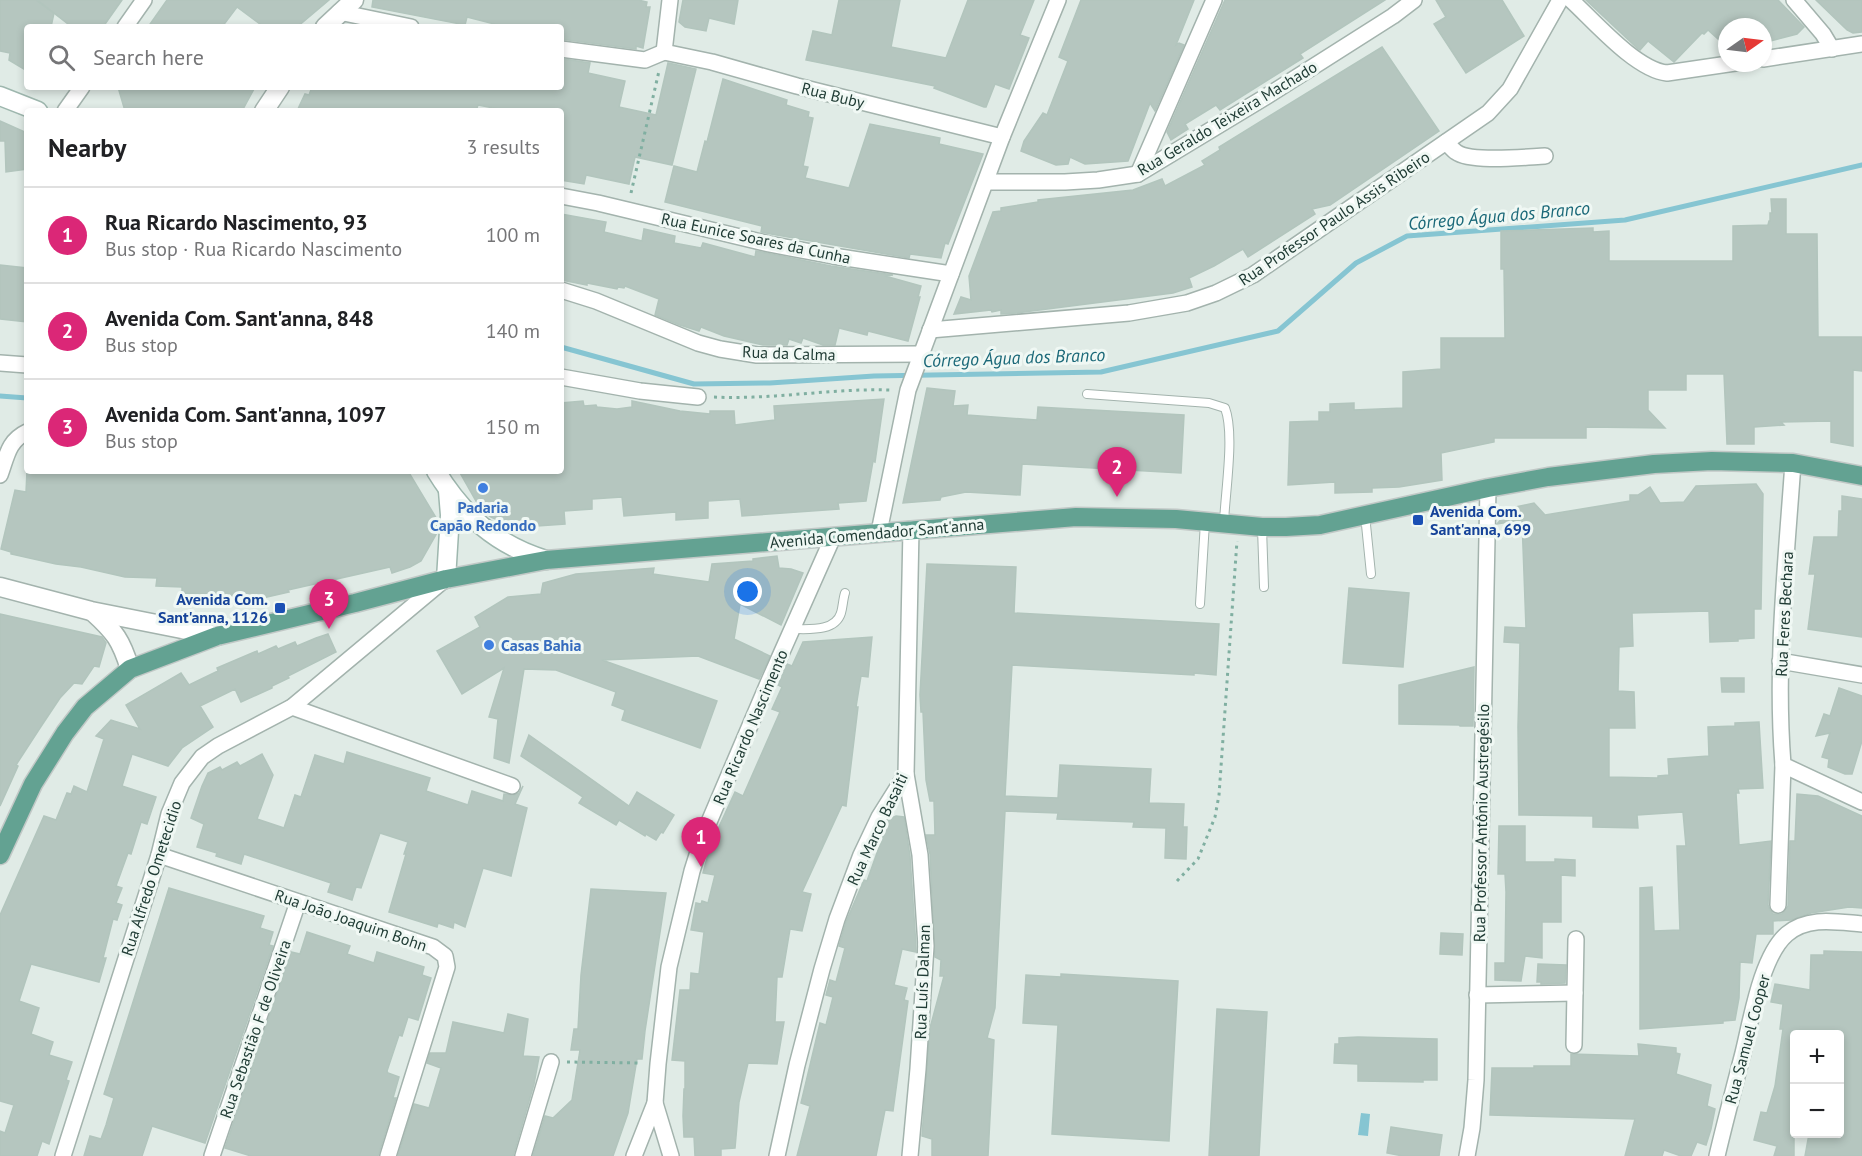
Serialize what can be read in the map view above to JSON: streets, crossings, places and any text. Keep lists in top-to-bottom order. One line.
{"streets":{"main road":["Avenida Comendador Sant'anna"],"street":["Rua Buby","Rua Geraldo Teixeira Machado","Rua Professor Paulo Assis Ribeiro","Rua Eunice Soares da Cunha","Rua da Calma","Rua Feres Bechara","Rua Ricardo Nascimento","Rua Professor Antônio Austregésilo","Rua Marco Basaiti","Rua Alfredo Ometecidio","Rua João Joaquim Bohn","Rua Luís Dalman","Rua Sebastião F de Oliveira","Rua Samuel Cooper"]},"crossings":[["Avenida Comendador Sant'anna","Rua Feres Bechara"],["Avenida Comendador Sant'anna","Rua Ricardo Nascimento"],["Avenida Comendador Sant'anna","Rua Professor Antônio Austregésilo"],["Avenida Comendador Sant'anna","Rua Marco Basaiti"],["Avenida Comendador Sant'anna","Rua Alfredo Ometecidio"],["Rua Marco Basaiti","Rua Luís Dalman"],["Rua Alfredo Ometecidio","Rua João Joaquim Bohn"],["Rua João Joaquim Bohn","Rua Sebastião F de Oliveira"]],"water":["Córrego Água dos Branco"],"places":{"other":["Padaria Capão Redondo","Casas Bahia"],"transit":["Avenida Com. Sant'anna, 699","Avenida Com. Sant'anna, 1126"]},"north":"right","page":{"search":"Search here","heading":["Nearby","3 results"],"list":[{"mark":"1","name":"Rua Ricardo Nascimento, 93","note":"Bus stop · Rua Ricardo Nascimento","value":"100 m"},{"mark":"2","name":"Avenida Com. Sant'anna, 848","note":"Bus stop","value":"140 m"},{"mark":"3","name":"Avenida Com. Sant'anna, 1097","note":"Bus stop","value":"150 m"}],"pins":["2","3","1"],"map_buttons":["+","−"]}}
